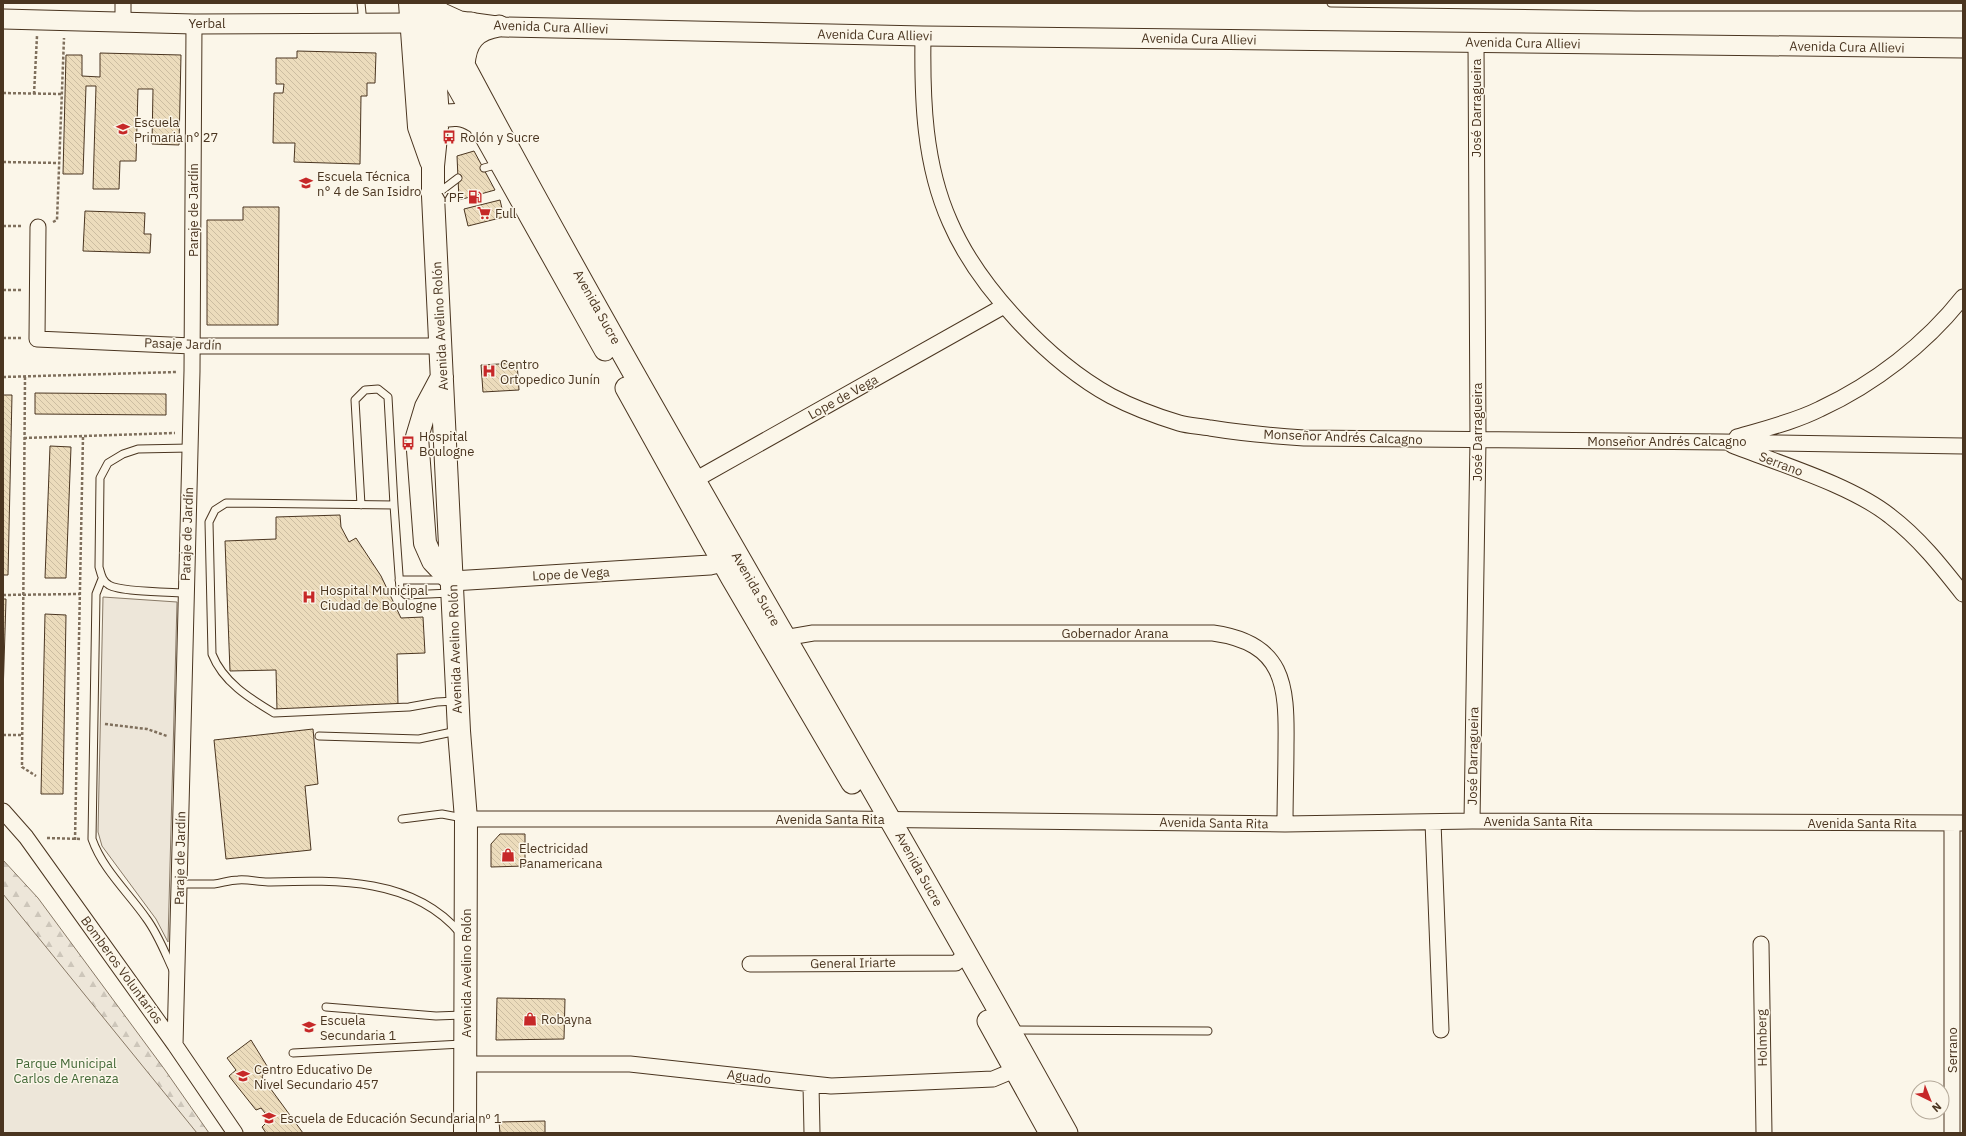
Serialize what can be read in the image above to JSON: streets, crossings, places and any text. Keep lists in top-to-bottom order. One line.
{"streets":{"main road":["Avenida Sucre","Avenida Avelino Rolón"],"street":["Yerbal","Avenida Cura Allievi","José Darragueira","Paraje de Jardín","Pasaje Jardín","Lope de Vega","Monseñor Andrés Calcagno","Serrano","Gobernador Arana","Avenida Santa Rita","General Iriarte","Bomberos Voluntarios","Holmberg","Aguado"]},"crossings":[["Yerbal","Paraje de Jardín"],["Yerbal","Avenida Avelino Rolón"],["Avenida Cura Allievi","José Darragueira"],["Avenida Cura Allievi","Avenida Sucre"],["Avenida Cura Allievi","Avenida Avelino Rolón"],["Avenida Cura Allievi","Monseñor Andrés Calcagno"],["José Darragueira","Monseñor Andrés Calcagno"],["José Darragueira","Avenida Santa Rita"],["Paraje de Jardín","Pasaje Jardín"],["Paraje de Jardín","Bomberos Voluntarios"],["Avenida Sucre","Avenida Avelino Rolón"],["Avenida Sucre","Lope de Vega"],["Avenida Sucre","Gobernador Arana"],["Avenida Sucre","Avenida Santa Rita"],["Avenida Sucre","General Iriarte"],["Avenida Sucre","Aguado"],["Avenida Avelino Rolón","Pasaje Jardín"],["Avenida Avelino Rolón","Lope de Vega"],["Avenida Avelino Rolón","Avenida Santa Rita"],["Avenida Avelino Rolón","Aguado"],["Lope de Vega","Monseñor Andrés Calcagno"],["Monseñor Andrés Calcagno","Serrano"],["Serrano","Avenida Santa Rita"],["Gobernador Arana","Avenida Santa Rita"]],"parks":["Parque Municipal Carlos de Arenaza"],"places":{"school or university":["Escuela Primaria n° 27","Escuela Técnica n° 4 de San Isidro","Escuela Secundaria 1","Centro Educativo De Nivel Secundario 457","Escuela de Educación Secundaria nº 1"],"bus stop":["Rolón y Sucre","Hospital Boulogne"],"fuel station":["YPF"],"supermarket":["Full"],"hospital":["Centro Ortopedico Junín","Hospital Municipal Ciudad de Boulogne"],"shop":["Electricidad Panamericana","Robayna"]},"north":"bottom right"}
